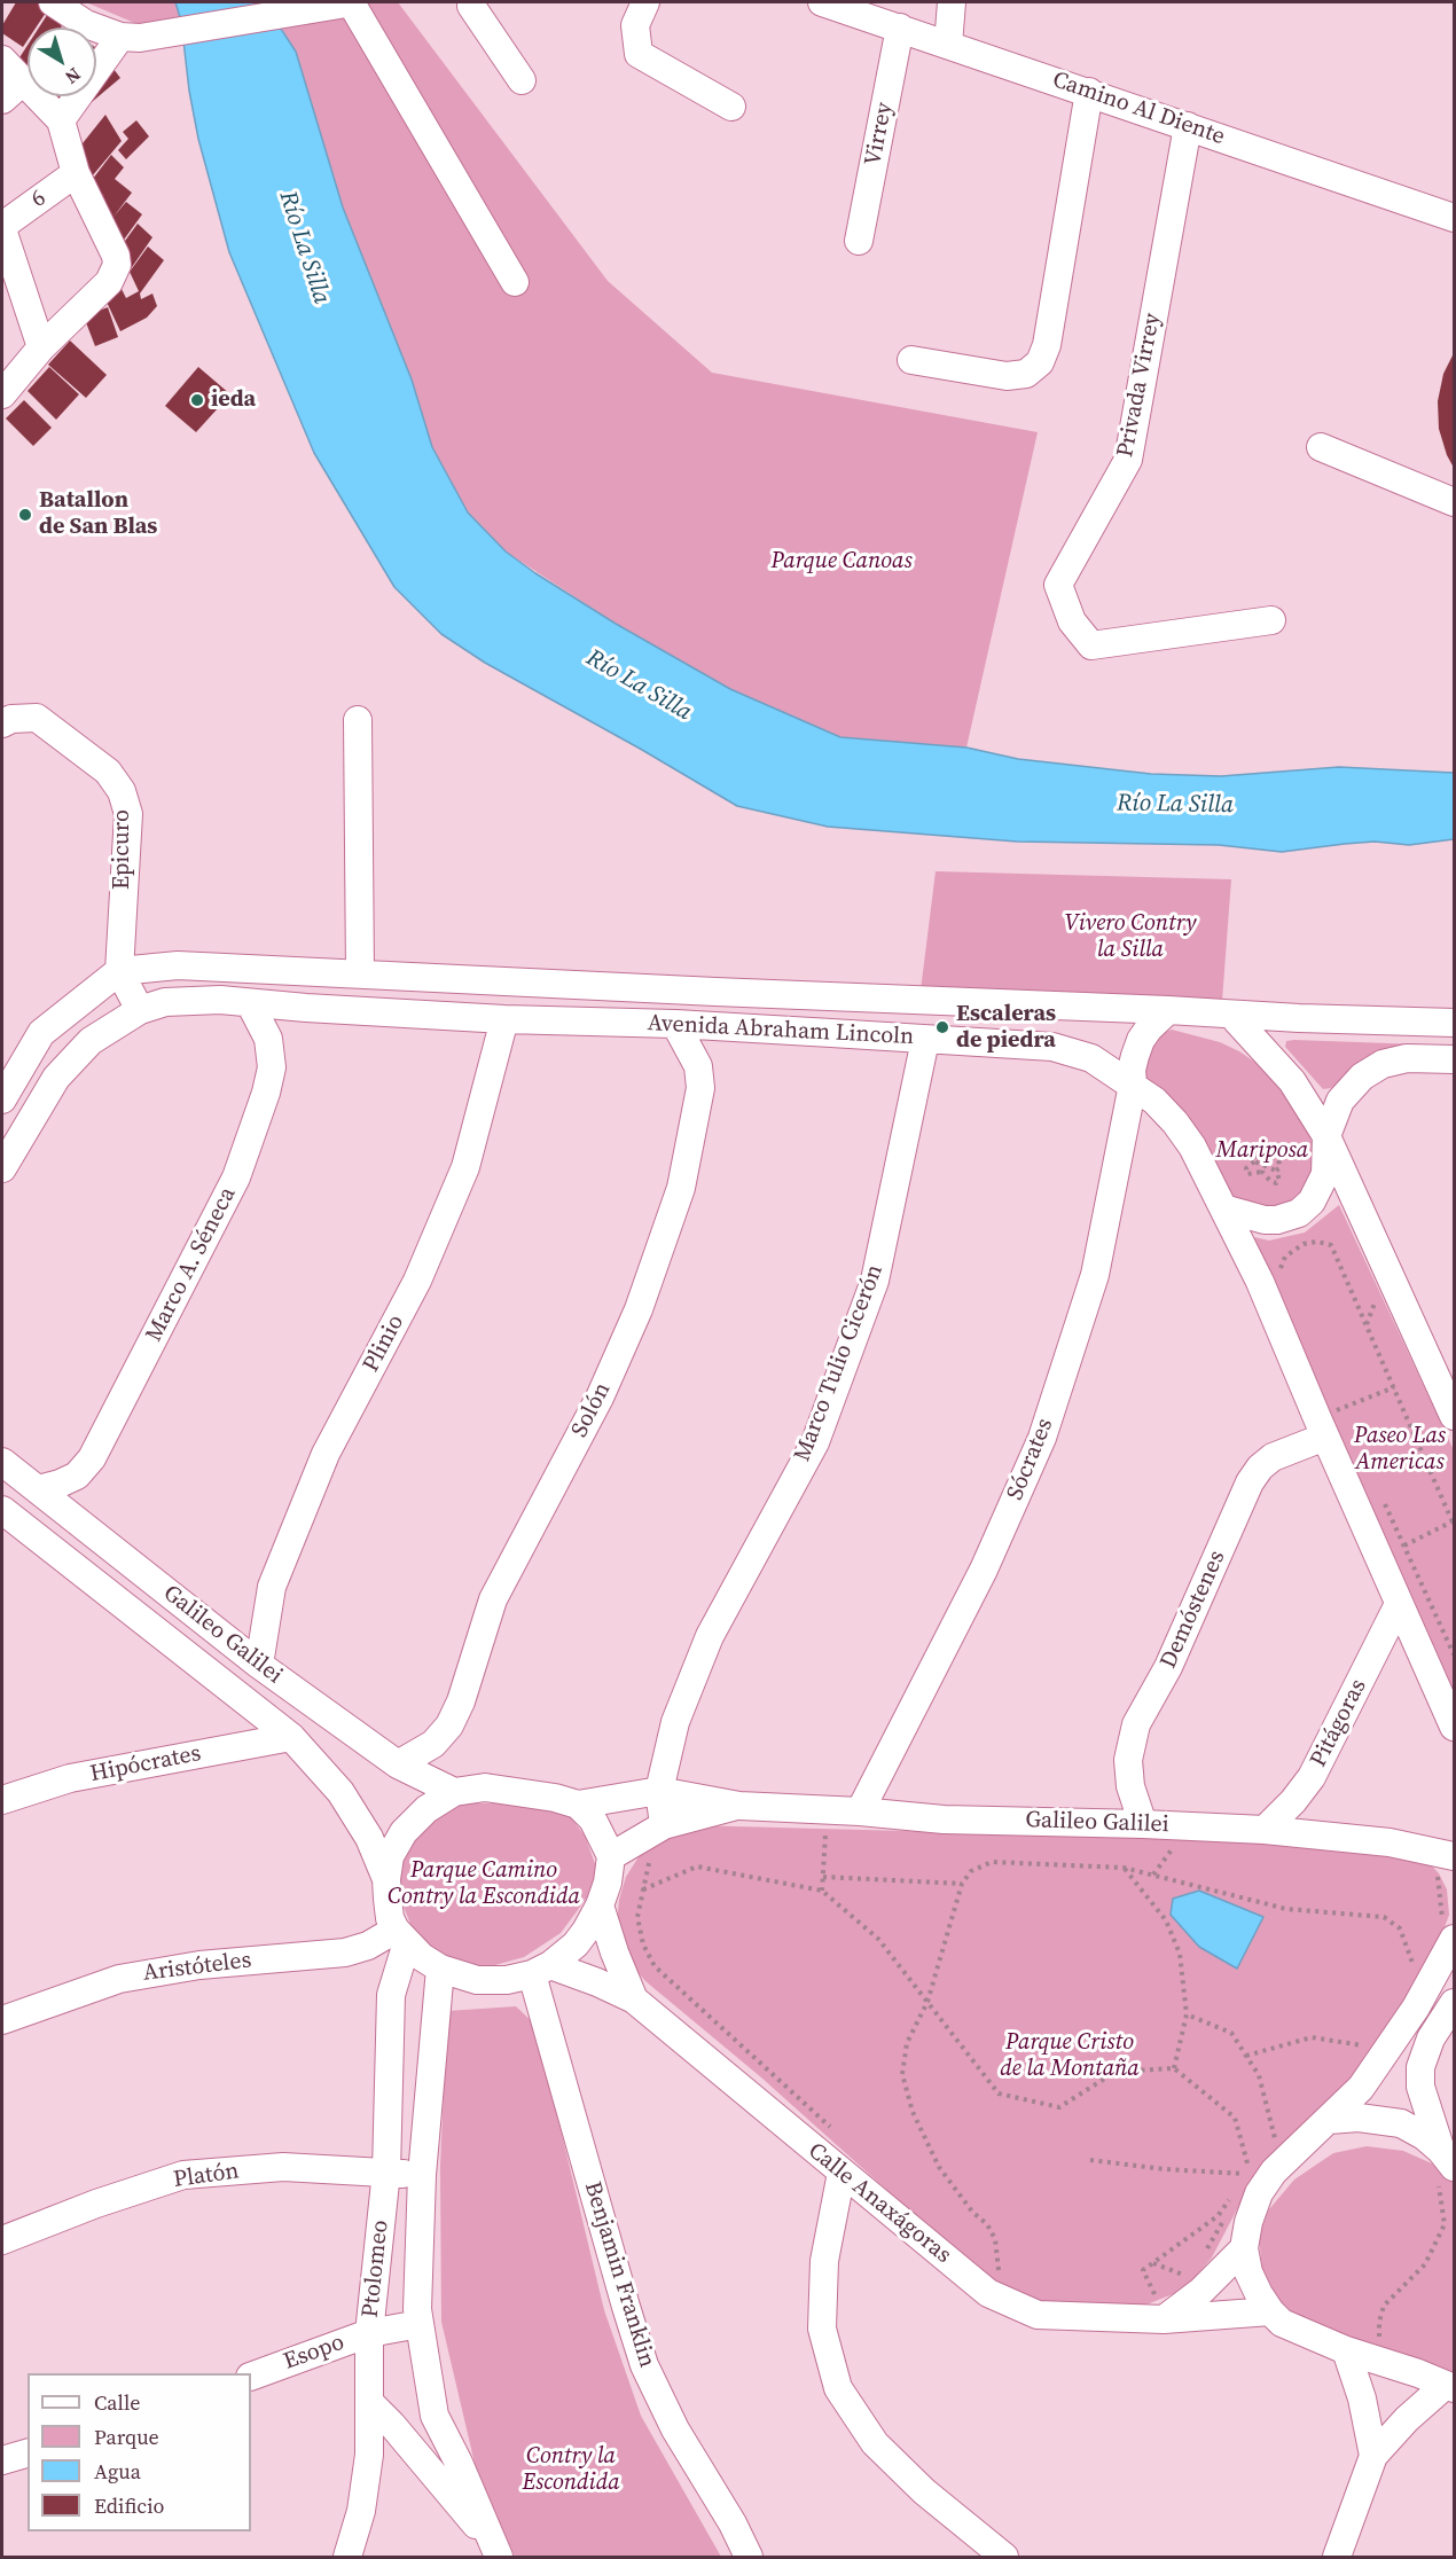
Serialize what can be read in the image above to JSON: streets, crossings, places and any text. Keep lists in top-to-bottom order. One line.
{"streets":{"street":["Camino Al Diente","Virrey","6","Privada Virrey","Epicuro","Avenida Abraham Lincoln","Marco A. Séneca","Plinio","Marco Tulio Cicerón","Solón","Sócrates","Demóstenes","Galileo Galilei","Pitágoras","Hipócrates","Aristóteles","Platón","Calle Anaxágoras","Ptolomeo","Benjamin Franklin","Esopo"]},"crossings":[["Camino Al Diente","Virrey"],["Camino Al Diente","Privada Virrey"],["Epicuro","Avenida Abraham Lincoln"],["Avenida Abraham Lincoln","Marco A. Séneca"],["Avenida Abraham Lincoln","Plinio"],["Avenida Abraham Lincoln","Marco Tulio Cicerón"],["Avenida Abraham Lincoln","Solón"],["Avenida Abraham Lincoln","Sócrates"],["Avenida Abraham Lincoln","Demóstenes"],["Avenida Abraham Lincoln","Pitágoras"],["Marco A. Séneca","Galileo Galilei"],["Plinio","Galileo Galilei"],["Marco Tulio Cicerón","Galileo Galilei"],["Solón","Galileo Galilei"],["Sócrates","Galileo Galilei"],["Demóstenes","Galileo Galilei"],["Galileo Galilei","Pitágoras"],["Galileo Galilei","Hipócrates"],["Galileo Galilei","Aristóteles"],["Galileo Galilei","Calle Anaxágoras"],["Galileo Galilei","Ptolomeo"],["Galileo Galilei","Benjamin Franklin"],["Aristóteles","Calle Anaxágoras"],["Aristóteles","Ptolomeo"],["Aristóteles","Benjamin Franklin"],["Platón","Ptolomeo"],["Calle Anaxágoras","Ptolomeo"],["Calle Anaxágoras","Benjamin Franklin"],["Ptolomeo","Benjamin Franklin"],["Ptolomeo","Esopo"]],"water":["Río La Silla"],"parks":["Parque Canoas","Vivero Contry la Silla","Mariposa","Paseo Las Americas","Parque Camino Contry la Escondida","Parque Cristo de la Montaña","Contry la Escondida"],"places":["ieda","Batallon de San Blas","Escaleras de piedra"],"legend":["Calle","Parque","Agua","Edificio"],"north":"bottom right"}
